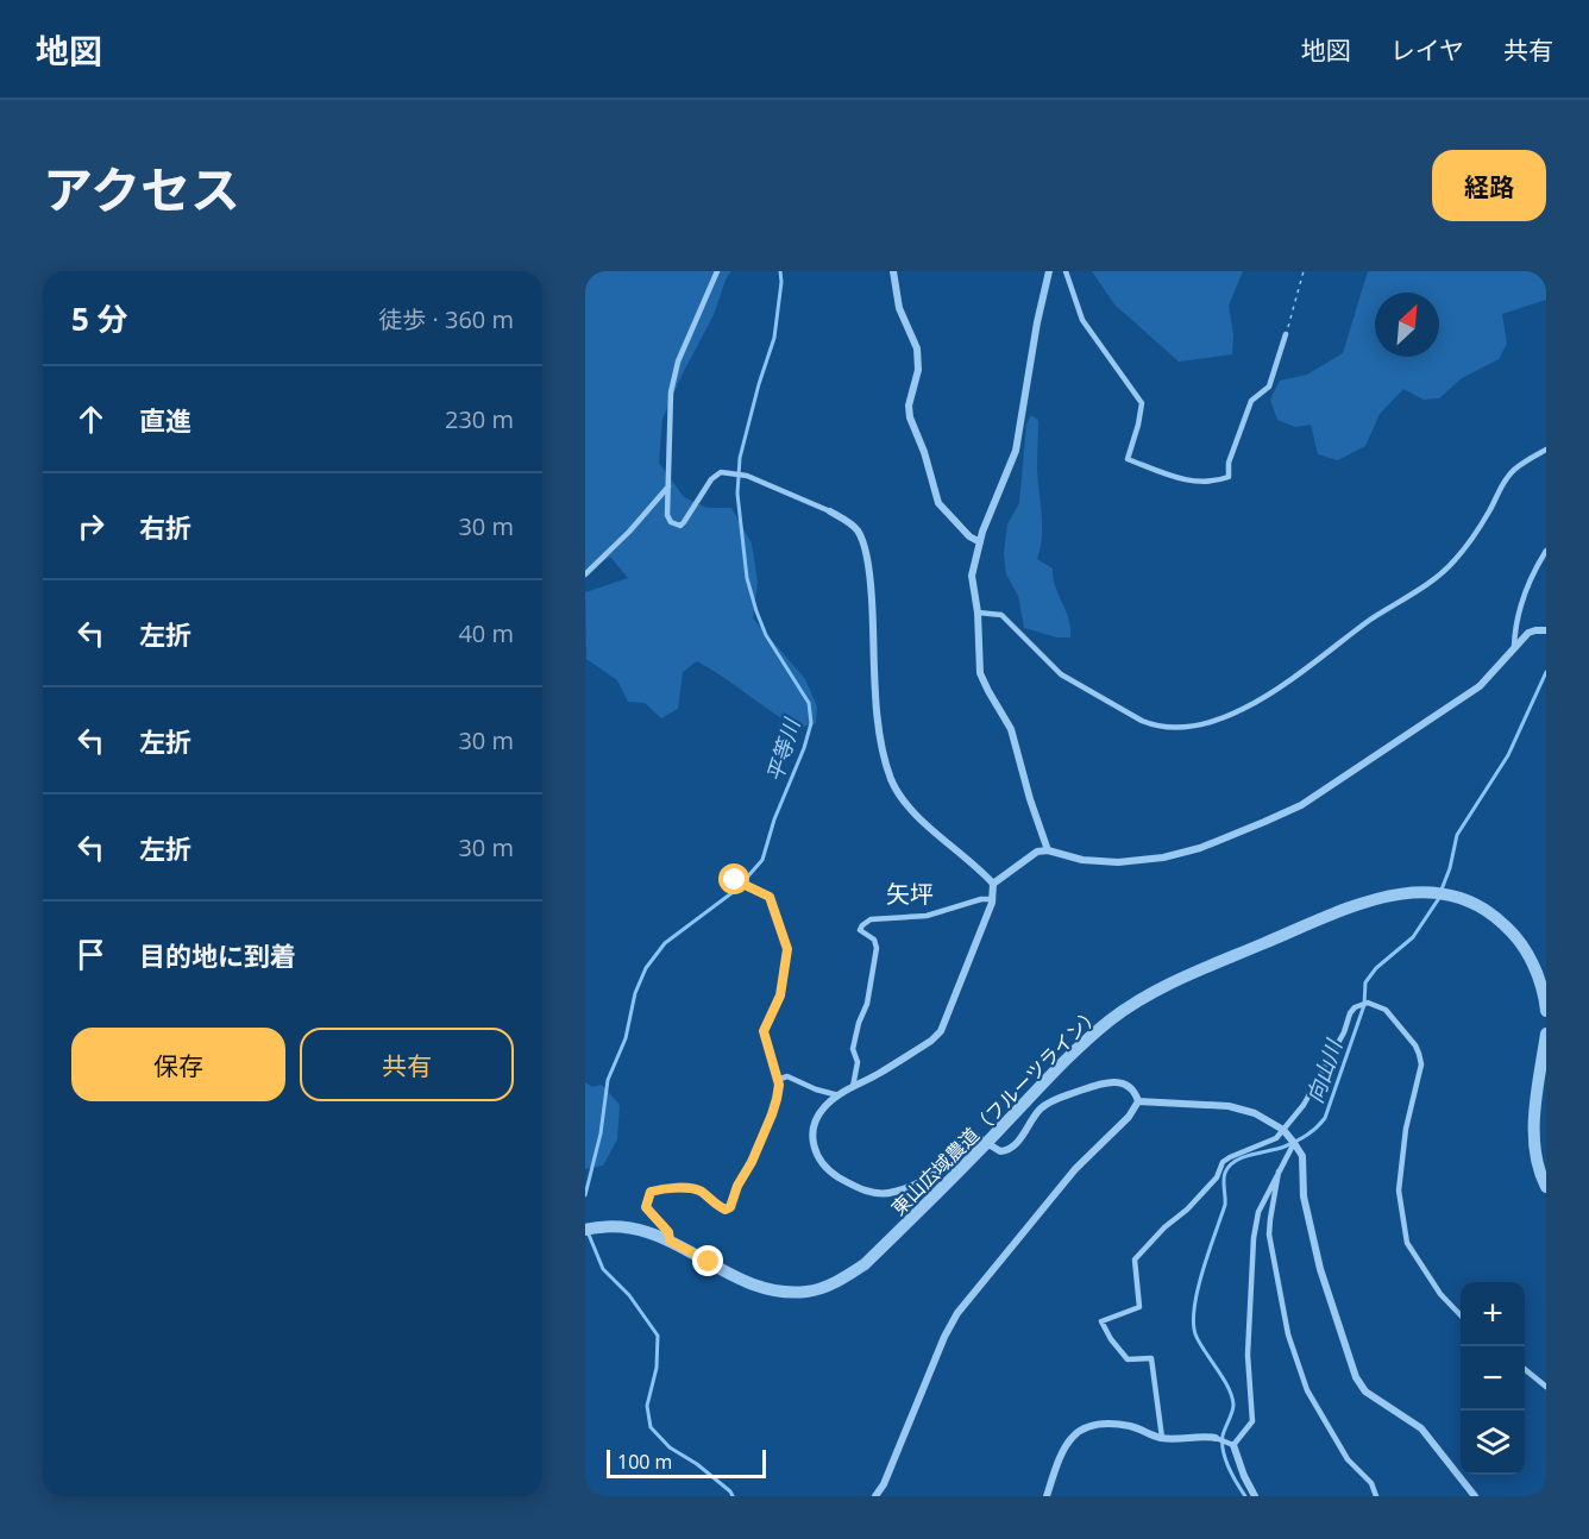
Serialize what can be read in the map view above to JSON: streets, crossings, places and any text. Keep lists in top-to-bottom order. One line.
{"streets":{"street":["東山広域農道（フルーツライン）"]},"districts":["矢坪"],"water":["平等川","向山川"],"scale_bar":"100 m","north":"top right","page":{"header":"地図","nav":["地図","レイヤ","共有"],"title":"アクセス","buttons":["経路",["保存","共有"]],"heading":["5 分","徒歩 · 360 m"],"list":[["直進","230 m"],["右折","30 m"],["左折","40 m"],["左折","30 m"],["左折","30 m"],"目的地に到着"],"map_buttons":["+","−"],"scale":"100 m"}}
